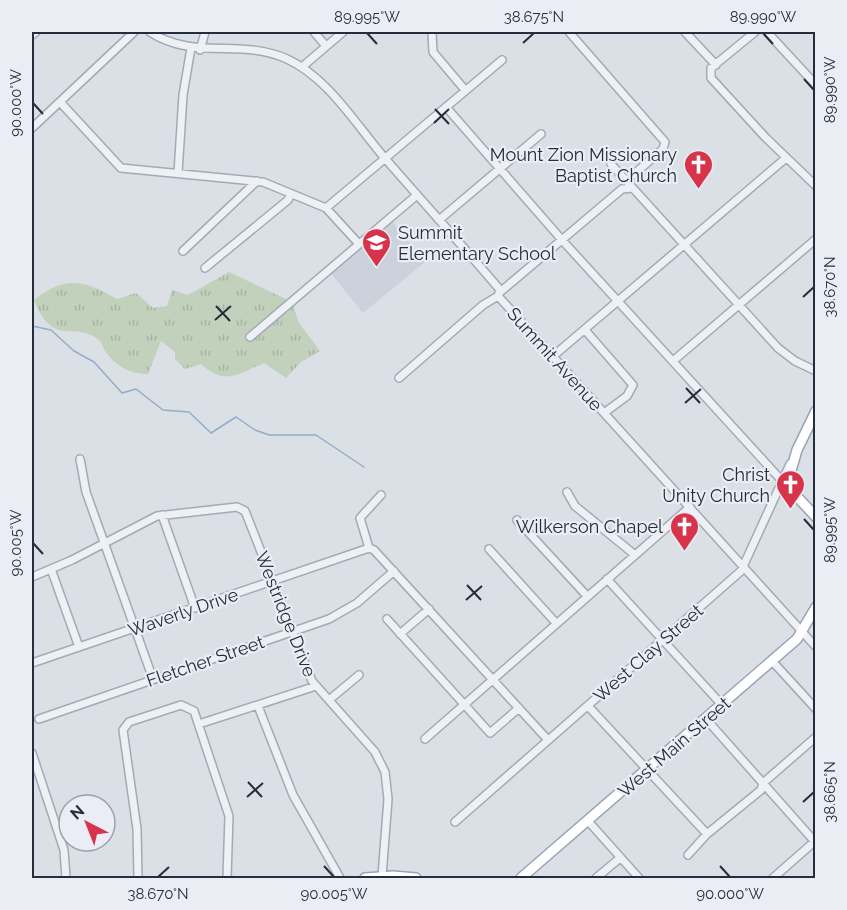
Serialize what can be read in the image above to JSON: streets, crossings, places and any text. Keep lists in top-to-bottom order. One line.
{"streets":{"main road":["West Clay Street","West Main Street"],"street":["Summit Avenue","Waverly Drive","Westridge Drive","Fletcher Street"]},"crossings":[["Summit Avenue","West Clay Street"],["Summit Avenue","West Main Street"],["Waverly Drive","Westridge Drive"],["Westridge Drive","Fletcher Street"]],"places":{"church":["Mount Zion Missionary Baptist Church","Christ Unity Church","Wilkerson Chapel"],"school or university":["Summit Elementary School"]},"north":"top left","coordinates":["89.995°W","38.675°N","89.990°W","90.000°W","38.670°N","90.005°W","38.665°N"]}
